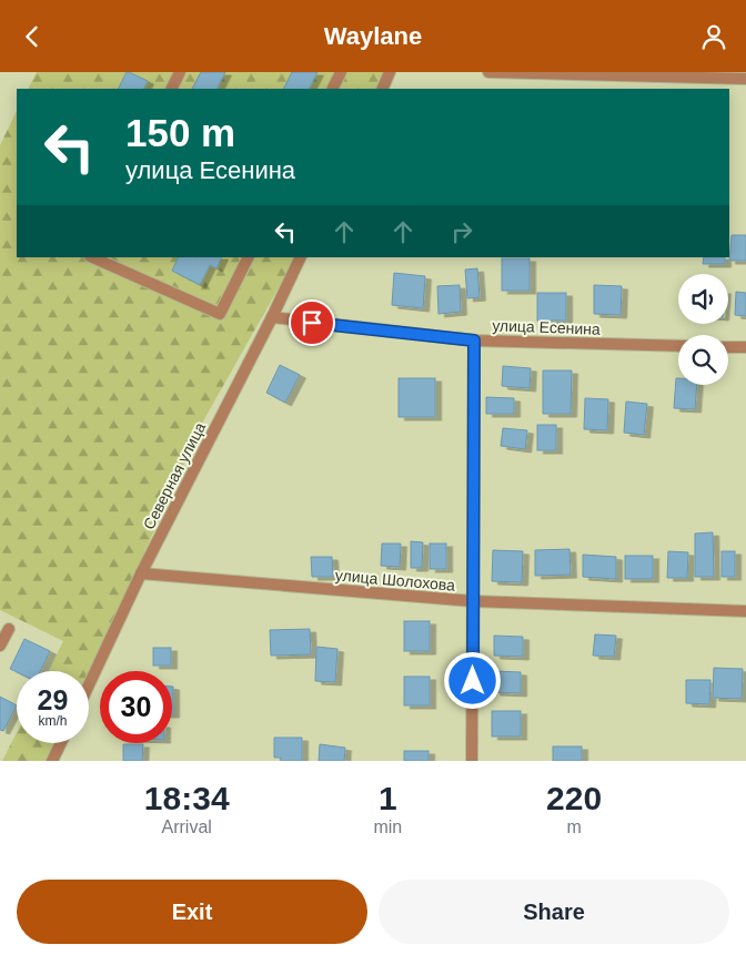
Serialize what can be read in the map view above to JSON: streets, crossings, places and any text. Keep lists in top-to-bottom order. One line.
{"streets":{"street":["улица Есенина","Северная улица","улица Шолохова"]},"crossings":[["улица Есенина","Северная улица"],["Северная улица","улица Шолохова"]],"page":{"header":"Waylane","turn":["150 m","улица Есенина"],"speed":"29 km/h","limit":"30","eta":["18:34","Arrival","1","min","220","m"],"buttons":["Exit","Share"]}}
